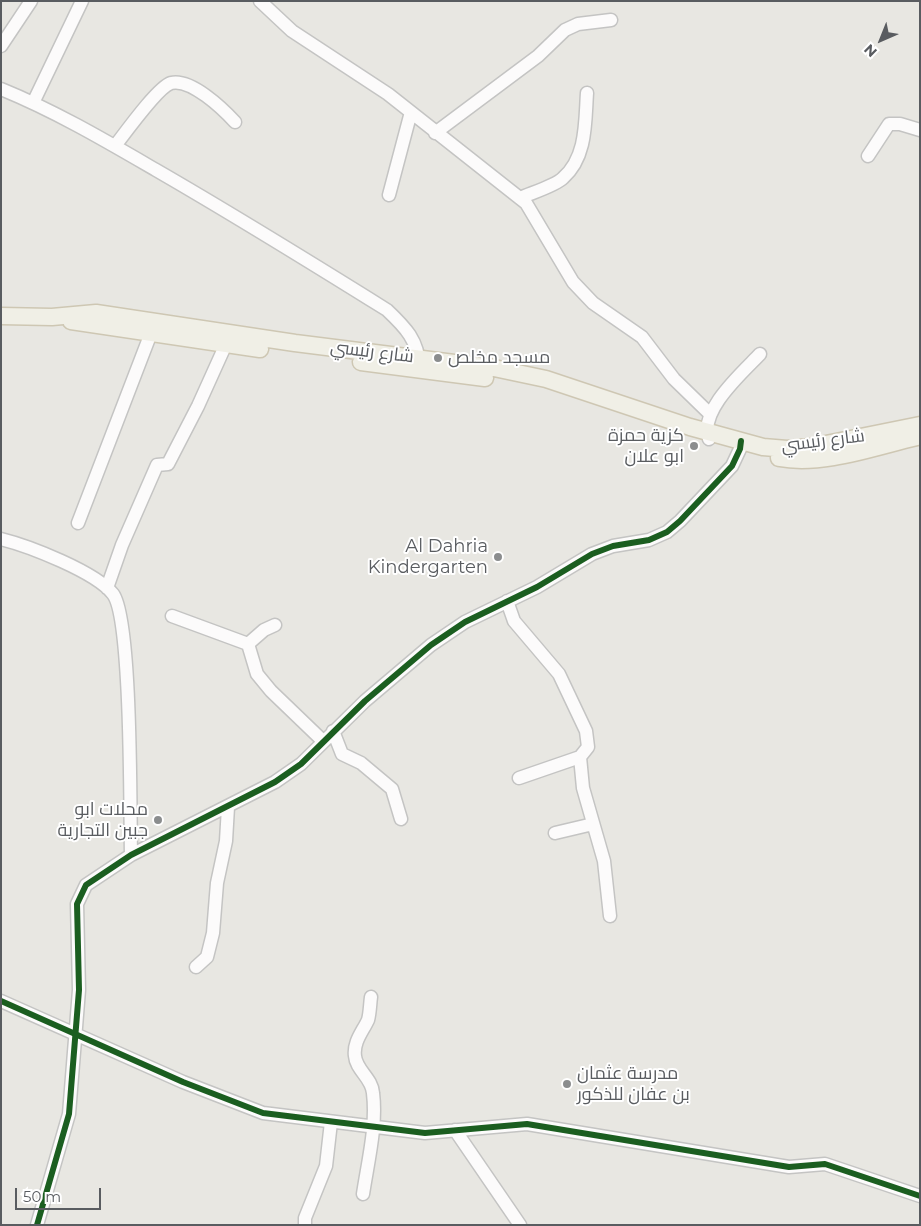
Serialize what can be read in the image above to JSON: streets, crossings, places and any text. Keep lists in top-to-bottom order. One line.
{"streets":{"main road":["شارع رئيسي"]},"places":["مسجد مخلص","كزية حمزة ابو علان","Al Dahria Kindergarten","محلات ابو جبين التجارية","مدرسة عثمان بن عفان للذكور"],"scale_bar":"50 m","north":"bottom left"}
